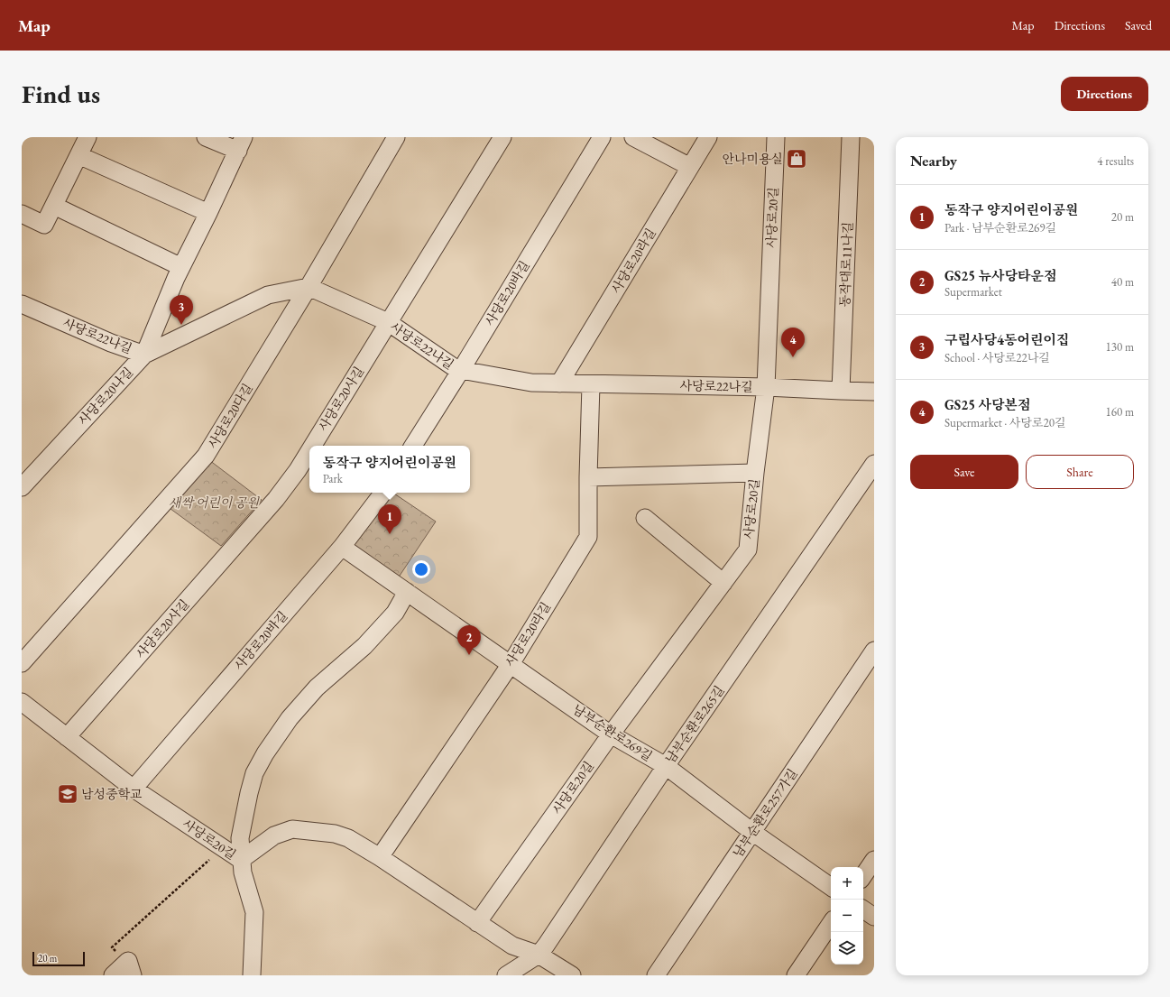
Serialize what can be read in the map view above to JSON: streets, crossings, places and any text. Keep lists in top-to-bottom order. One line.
{"streets":{"street":["사당로20길","사당로20라길","동작대로11나길","사당로20바길","사당로22나길","사당로20나길","사당로20사길","사당로20다길","남부순환로265길","남부순환로269길","남부순환로257가길"]},"crossings":[["사당로20길","사당로20라길"],["사당로20길","사당로20바길"],["사당로20길","사당로22나길"],["사당로20길","사당로20사길"],["사당로20길","남부순환로269길"],["사당로20라길","사당로22나길"],["사당로20라길","남부순환로269길"],["동작대로11나길","사당로22나길"],["사당로20바길","사당로22나길"],["사당로20바길","남부순환로269길"],["사당로22나길","사당로20나길"],["사당로22나길","사당로20사길"],["사당로22나길","사당로20다길"],["남부순환로265길","남부순환로269길"],["남부순환로269길","남부순환로257가길"]],"parks":["새싹 어린이 공원"],"places":{"shop":["안나미용실"],"school or university":["남성중학교"]},"scale_bar":"20 m","page":{"header":"Map","nav":["Map","Directions","Saved"],"buttons":["Directions",["Save","Share"]],"title":"Find us","heading":["Nearby","4 results"],"list":[{"mark":"1","name":"동작구 양지어린이공원","note":"Park · 남부순환로269길","value":"20 m"},{"mark":"2","name":"GS25 뉴사당타운점","note":"Supermarket","value":"40 m"},{"mark":"3","name":"구립사당4동어린이집","note":"School · 사당로22나길","value":"130 m"},{"mark":"4","name":"GS25 사당본점","note":"Supermarket · 사당로20길","value":"160 m"}],"pins":["3","4","1","2"],"popup":["동작구 양지어린이공원","Park"],"map_buttons":["+","−"],"scale":"20 m"}}
